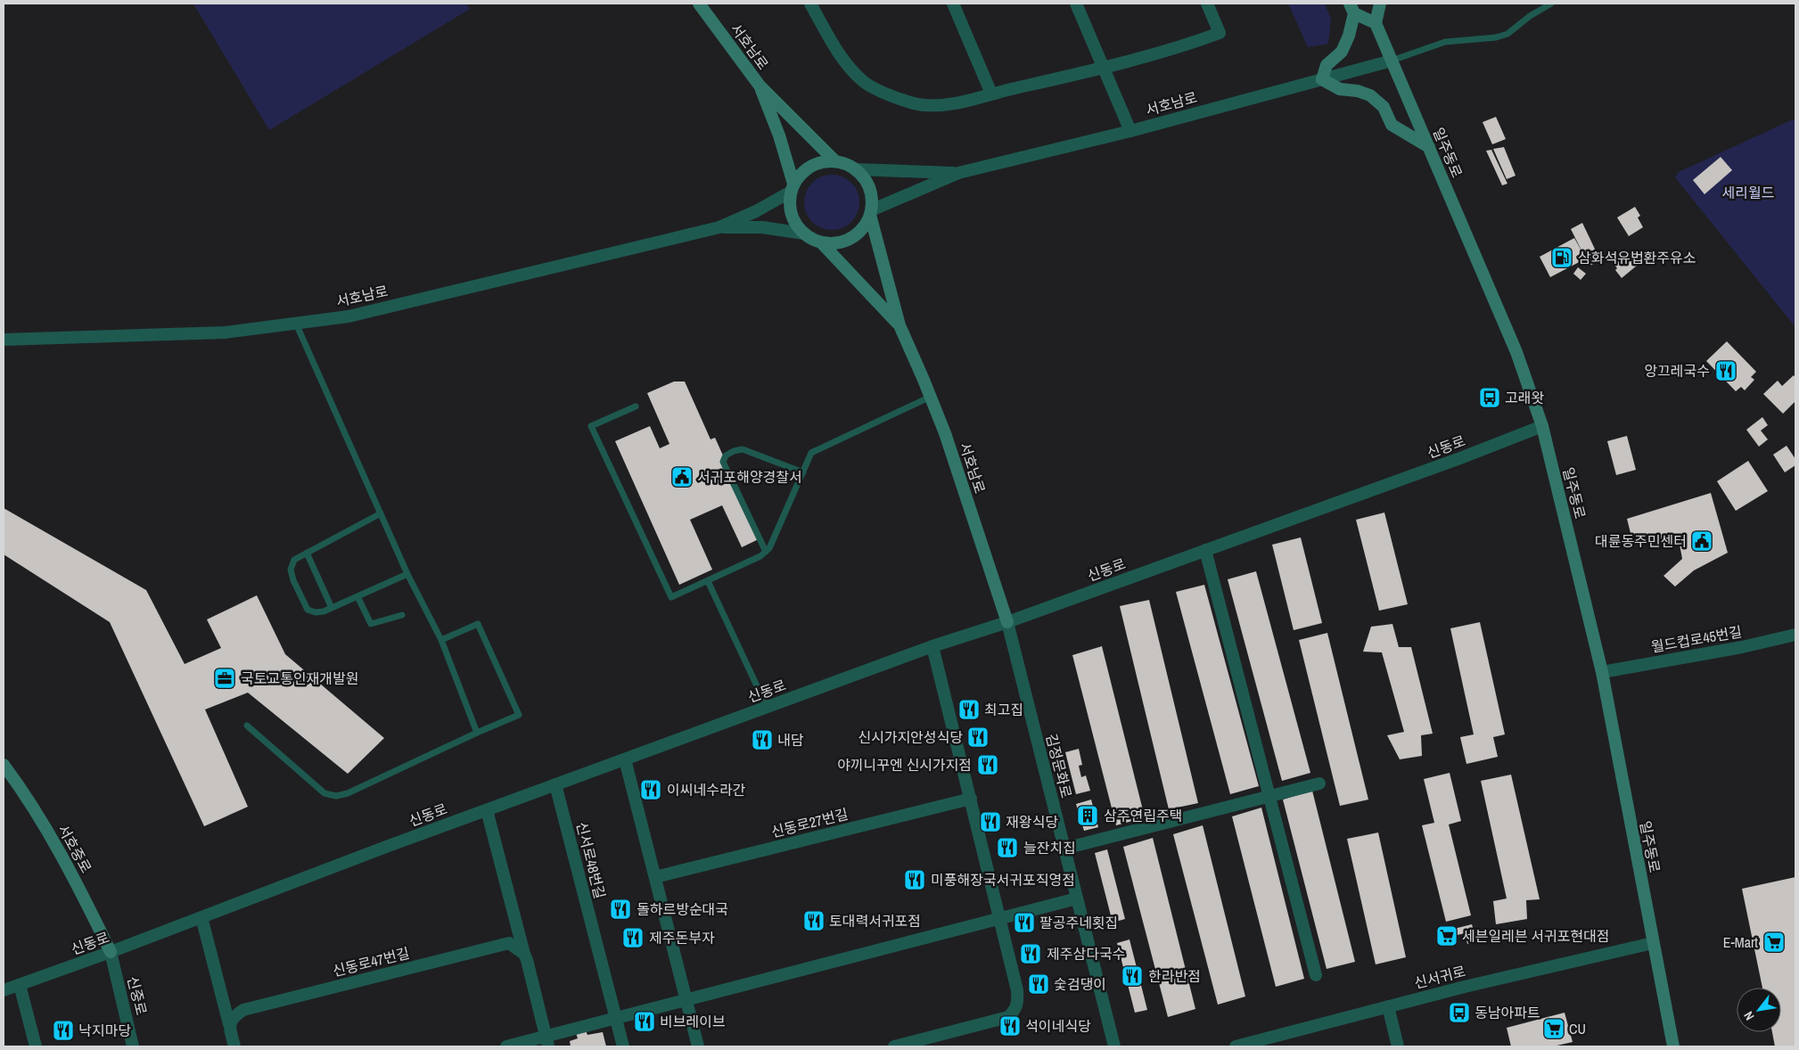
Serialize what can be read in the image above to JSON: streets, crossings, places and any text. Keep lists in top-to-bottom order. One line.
{"streets":{"main road":["서호남로","일주동로","서호중로"],"street":["신동로","월드컵로45번길","김정문화로","신동로27번길","신서로48번길","신동로47번길","신서귀로","신중로"]},"crossings":[["서호남로","일주동로"],["서호남로","신동로"],["서호남로","김정문화로"],["일주동로","신동로"],["일주동로","월드컵로45번길"],["일주동로","신서귀로"],["신동로","김정문화로"],["신동로","서호중로"],["신동로","신서로48번길"],["신동로","신중로"],["서호중로","신중로"]],"parks":["세리월드"],"places":{"fuel station":["삼화석유법환주유소"],"restaurant":["앙끄레국수","최고집","신시가지안성식당","내담","야끼니꾸엔 신시가지점","이씨네수라간","재왕식당","늘잔치집","미풍해장국서귀포직영점","돌하르방순대국","토대력서귀포점","팔공주네횟집","제주돈부자","제주삼다국수","한라반점","숯검댕이","비브레이브","석이네식당","낙지마당"],"bus stop":["고래왓","동남아파트"],"public building":["서귀포해양경찰서","대륜동주민센터"],"office":["국토교통인재개발원"],"building":["삼주연립주택"],"supermarket":["세븐일레븐 서귀포현대점","E-Mart","CU"]},"north":"bottom left"}
